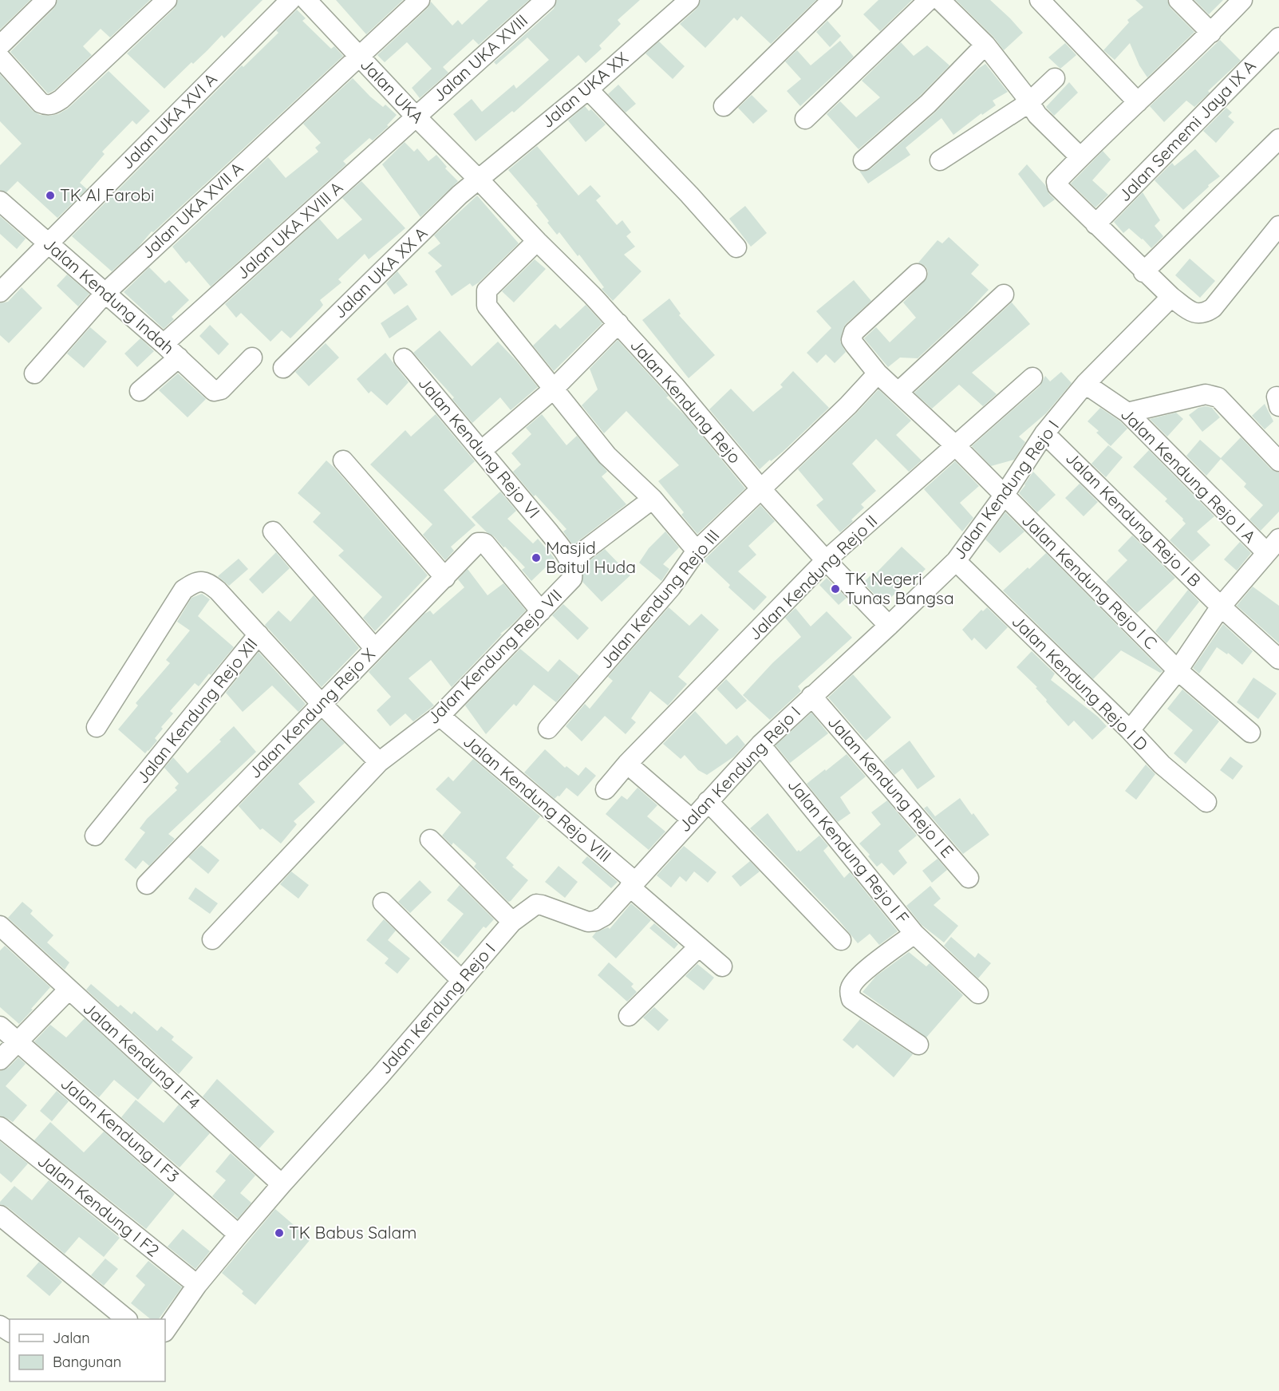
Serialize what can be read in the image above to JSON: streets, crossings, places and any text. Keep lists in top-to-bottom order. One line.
{"streets":{"street":["Jalan UKA XVIII","Jalan UKA XX","Jalan UKA","Jalan UKA XVI A","Jalan Sememi Jaya IX A","Jalan UKA XVII A","Jalan UKA XVIII A","Jalan UKA XX A","Jalan Kendung Indah","Jalan Kendung Rejo","Jalan Kendung Rejo VI","Jalan Kendung Rejo I A","Jalan Kendung Rejo I","Jalan Kendung Rejo I B","Jalan Kendung Rejo II","Jalan Kendung Rejo I C","Jalan Kendung Rejo III","Jalan Kendung Rejo VII","Jalan Kendung Rejo I D","Jalan Kendung Rejo XII","Jalan Kendung Rejo X","Jalan Kendung Rejo I E","Jalan Kendung Rejo VIII","Jalan Kendung Rejo I F","Jalan Kendung I F4","Jalan Kendung I F3","Jalan Kendung I F2"]},"crossings":[["Jalan UKA XVIII","Jalan UKA"],["Jalan UKA XVIII","Jalan UKA XVIII A"],["Jalan UKA XX","Jalan UKA"],["Jalan UKA XX","Jalan UKA XX A"],["Jalan UKA XX","Jalan Kendung Rejo"],["Jalan UKA","Jalan UKA XVII A"],["Jalan UKA","Jalan UKA XVIII A"],["Jalan UKA","Jalan UKA XX A"],["Jalan UKA","Jalan Kendung Rejo"],["Jalan UKA XVI A","Jalan Kendung Indah"],["Jalan UKA XVII A","Jalan Kendung Indah"],["Jalan UKA XVIII A","Jalan Kendung Indah"],["Jalan UKA XX A","Jalan Kendung Rejo"],["Jalan Kendung Rejo","Jalan Kendung Rejo I"],["Jalan Kendung Rejo","Jalan Kendung Rejo II"],["Jalan Kendung Rejo","Jalan Kendung Rejo III"],["Jalan Kendung Rejo VI","Jalan Kendung Rejo VII"],["Jalan Kendung Rejo I A","Jalan Kendung Rejo I"],["Jalan Kendung Rejo I","Jalan Kendung Rejo I B"],["Jalan Kendung Rejo I","Jalan Kendung Rejo I C"],["Jalan Kendung Rejo I","Jalan Kendung Rejo I D"],["Jalan Kendung Rejo I","Jalan Kendung Rejo I E"],["Jalan Kendung Rejo I","Jalan Kendung Rejo VIII"],["Jalan Kendung Rejo I","Jalan Kendung Rejo I F"],["Jalan Kendung Rejo I","Jalan Kendung I F4"],["Jalan Kendung Rejo I","Jalan Kendung I F3"],["Jalan Kendung Rejo I","Jalan Kendung I F2"],["Jalan Kendung Rejo II","Jalan Kendung Rejo I C"],["Jalan Kendung Rejo I C","Jalan Kendung Rejo III"],["Jalan Kendung Rejo VII","Jalan Kendung Rejo XII"],["Jalan Kendung Rejo VII","Jalan Kendung Rejo X"],["Jalan Kendung Rejo VII","Jalan Kendung Rejo VIII"],["Jalan Kendung Rejo XII","Jalan Kendung Rejo X"]],"places":["TK Al Farobi","Masjid Baitul Huda","TK Negeri Tunas Bangsa","TK Babus Salam"],"legend":["Jalan","Bangunan"]}
